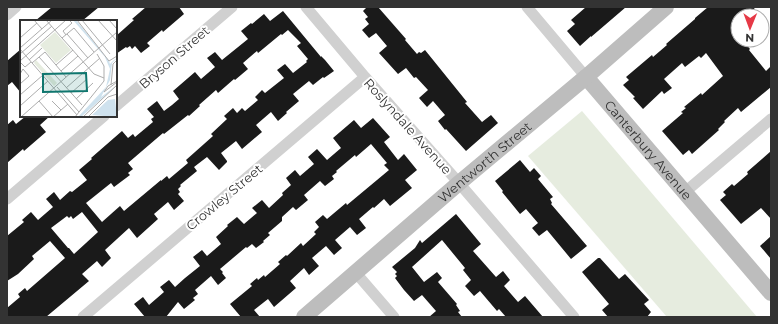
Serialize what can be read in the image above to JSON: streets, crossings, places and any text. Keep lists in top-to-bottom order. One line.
{"streets":{"street":["Bryson Street","Roslyndale Avenue","Canterbury Avenue","Wentworth Street","Crowley Street"]},"crossings":[["Roslyndale Avenue","Wentworth Street"],["Roslyndale Avenue","Crowley Street"],["Canterbury Avenue","Wentworth Street"]],"north":"bottom"}
